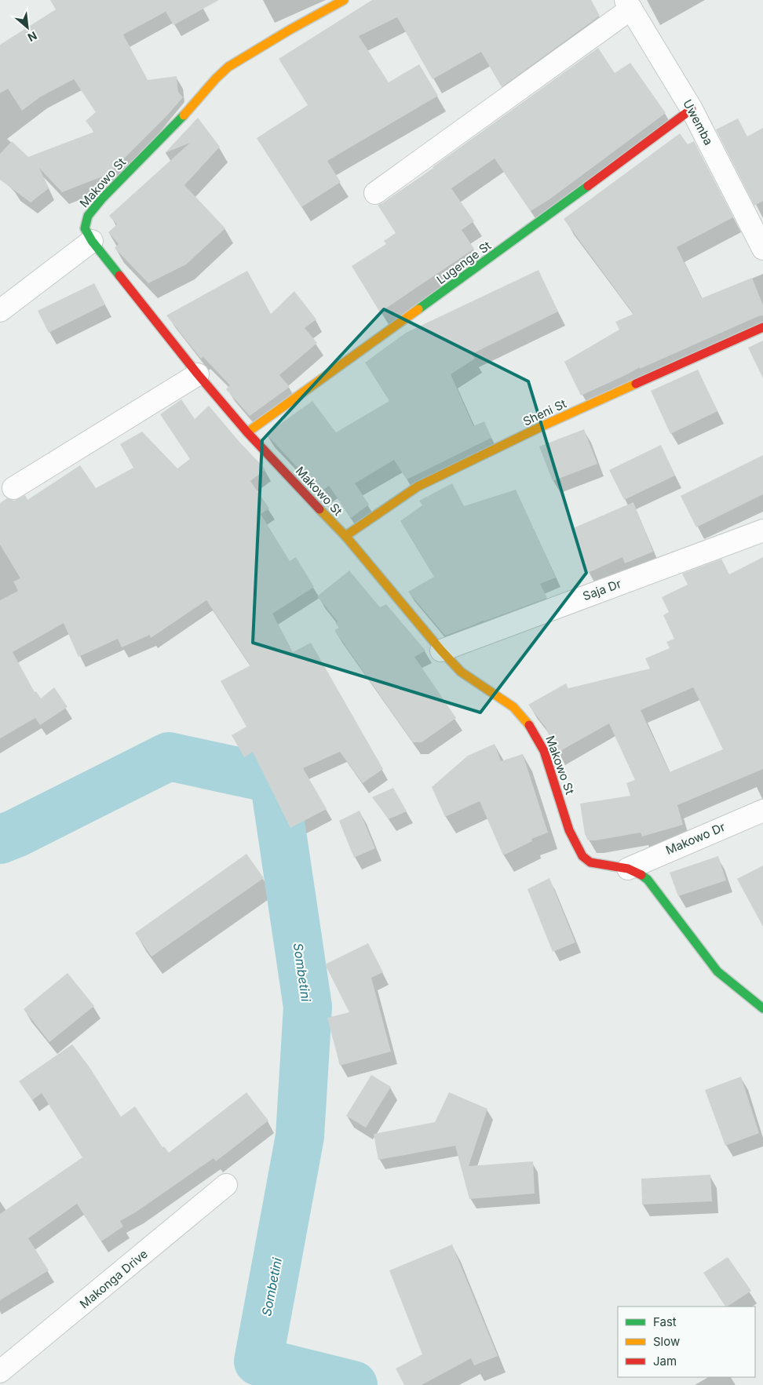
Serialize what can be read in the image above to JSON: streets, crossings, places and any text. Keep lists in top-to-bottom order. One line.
{"streets":{"street":["Uwemba","Makowo St","Lugenge St","Sheni St","Saja Dr","Makowo Dr","Makonga Drive"]},"crossings":[["Uwemba","Lugenge St"],["Makowo St","Lugenge St"],["Makowo St","Sheni St"],["Makowo St","Saja Dr"],["Makowo St","Makowo Dr"]],"water":["Sombetini"],"legend":["Fast","Slow","Jam"],"north":"bottom right"}
